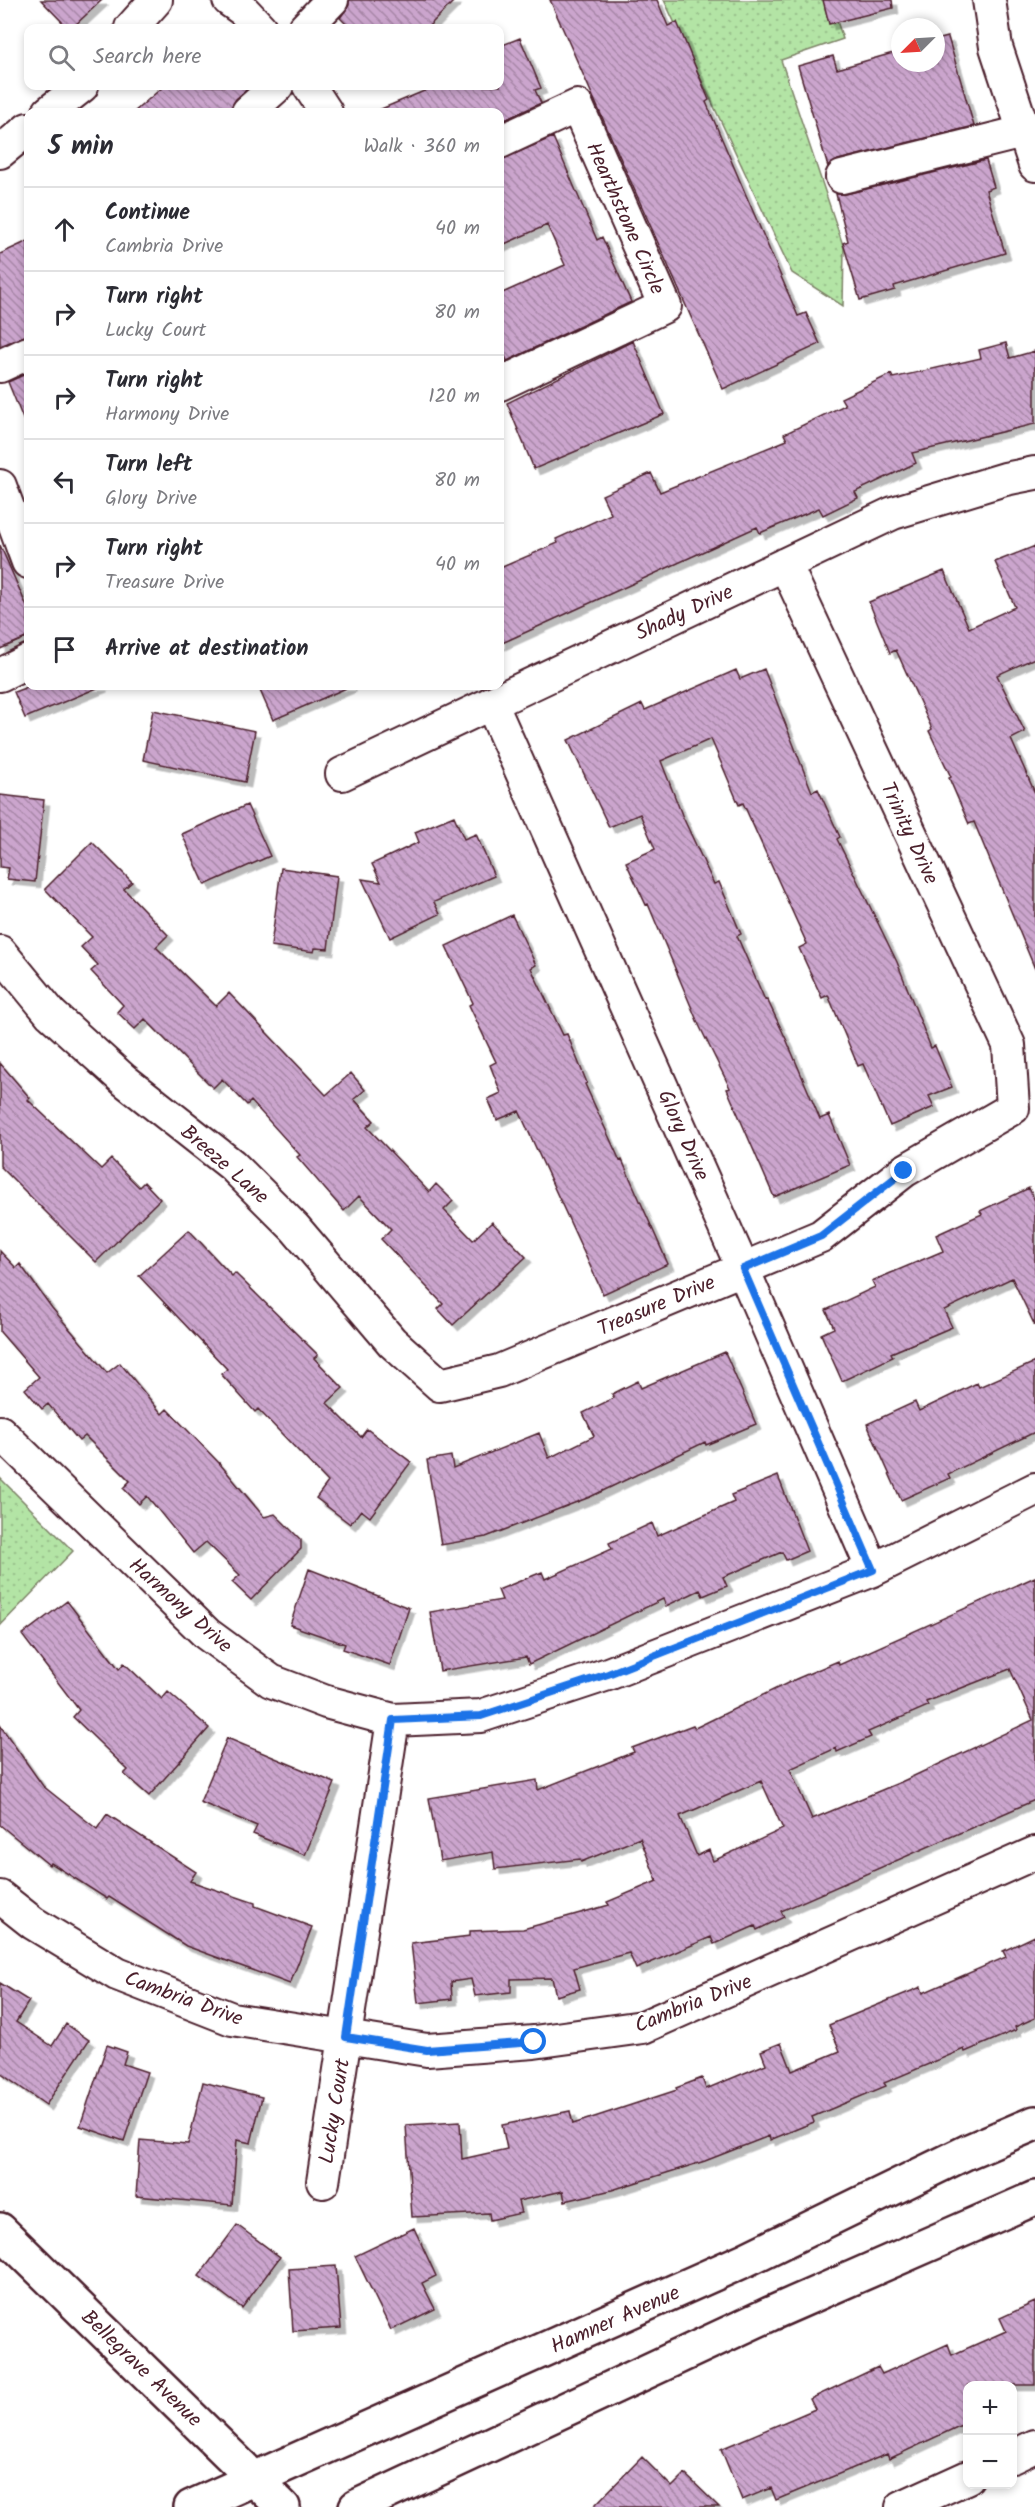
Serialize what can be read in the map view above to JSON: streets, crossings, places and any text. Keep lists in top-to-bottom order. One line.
{"streets":{"main road":["Hamner Avenue","Bellegrave Avenue"],"street":["Hearthstone Circle","Shady Drive","Trinity Drive","Glory Drive","Breeze Lane","Treasure Drive","Harmony Drive","Cambria Drive","Lucky Court"]},"crossings":[["Shady Drive","Trinity Drive"],["Shady Drive","Glory Drive"],["Trinity Drive","Treasure Drive"],["Glory Drive","Treasure Drive"],["Glory Drive","Harmony Drive"],["Breeze Lane","Treasure Drive"],["Harmony Drive","Lucky Court"],["Cambria Drive","Lucky Court"],["Hamner Avenue","Bellegrave Avenue"]],"north":"bottom left","page":{"search":"Search here","heading":["5 min","Walk · 360 m"],"list":[["Continue","Cambria Drive","40 m"],["Turn right","Lucky Court","80 m"],["Turn right","Harmony Drive","120 m"],["Turn left","Glory Drive","80 m"],["Turn right","Treasure Drive","40 m"],"Arrive at destination"],"map_buttons":["+","−"]}}
